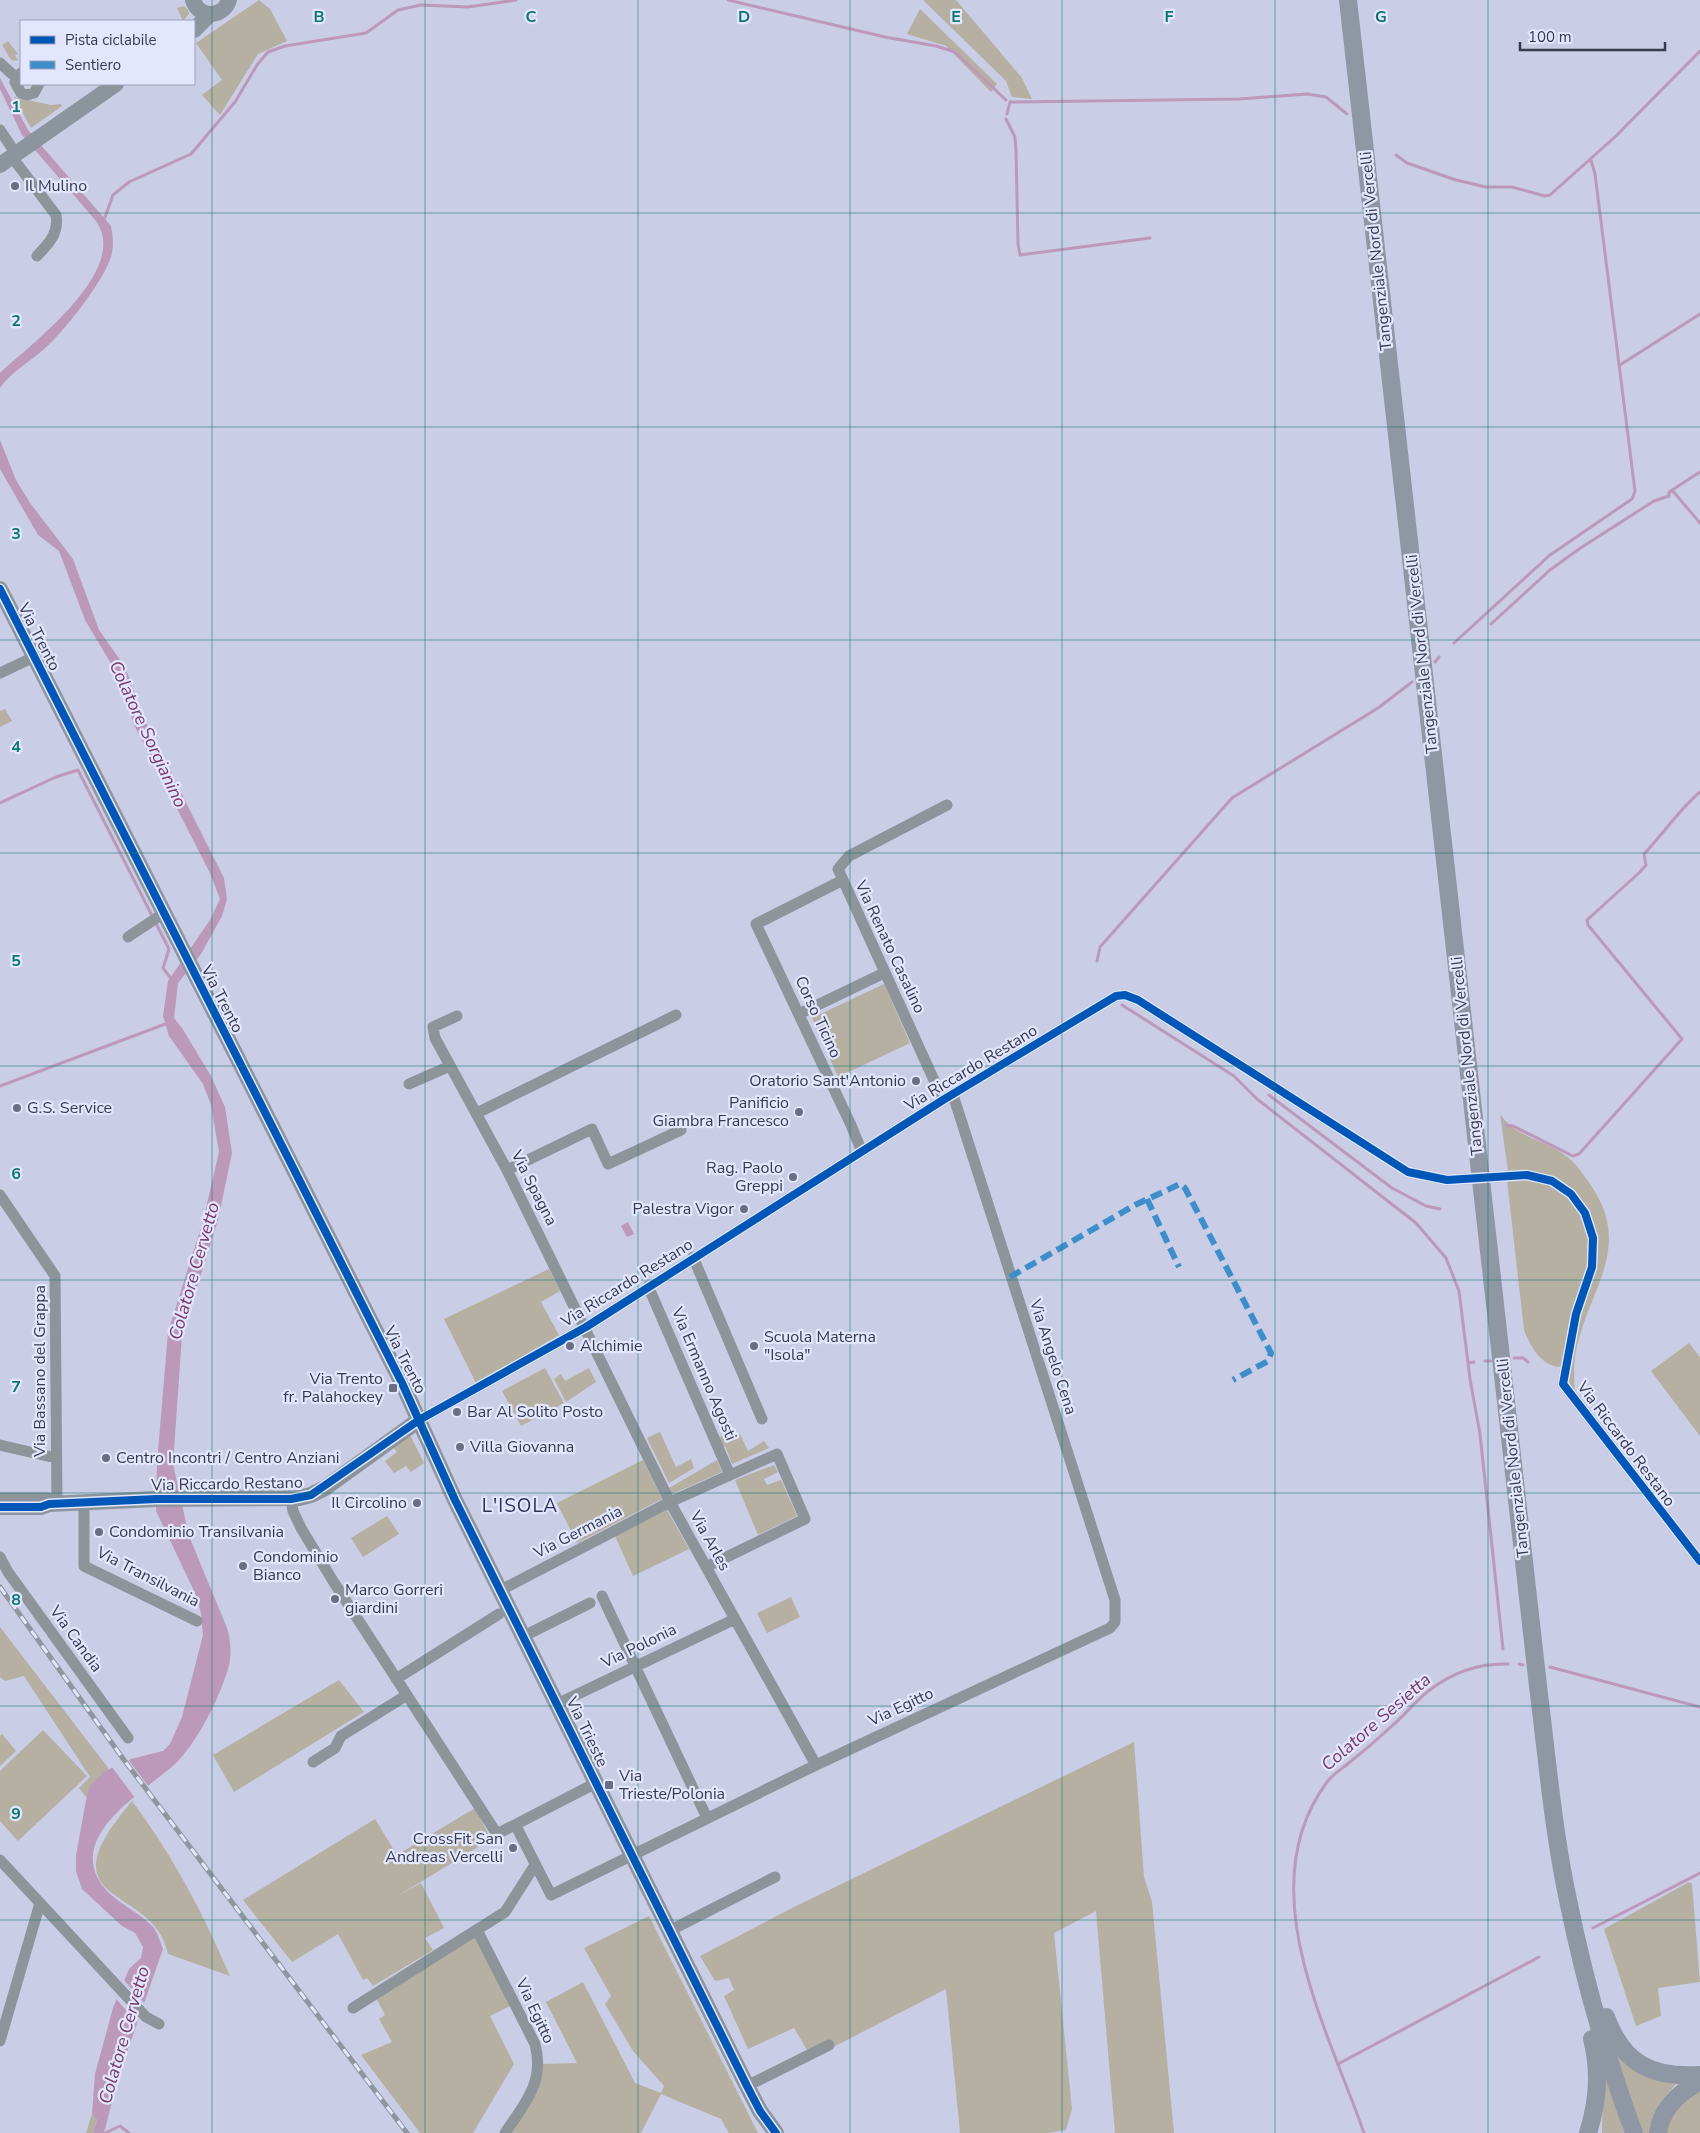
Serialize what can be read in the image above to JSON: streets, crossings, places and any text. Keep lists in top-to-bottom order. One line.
{"streets":{"main road":["Tangenziale Nord di Vercelli"],"street":["Via Trento","Via Renato Casalino","Corso Ticino","Via Riccardo Restano","Via Spagna","Via Angelo Cena","Via Bassano del Grappa","Via Ermanno Agosti","Via Germania","Via Arles","Via Transilvania","Via Candia","Via Polonia","Via Egitto","Via Trieste"]},"crossings":[["Via Trento","Via Riccardo Restano"],["Via Trento","Via Trieste"],["Via Renato Casalino","Corso Ticino"],["Via Renato Casalino","Via Riccardo Restano"],["Via Renato Casalino","Via Angelo Cena"],["Corso Ticino","Via Riccardo Restano"],["Via Riccardo Restano","Via Spagna"],["Via Riccardo Restano","Via Angelo Cena"],["Via Riccardo Restano","Via Bassano del Grappa"],["Via Riccardo Restano","Via Ermanno Agosti"],["Via Riccardo Restano","Via Arles"],["Via Riccardo Restano","Via Transilvania"],["Via Riccardo Restano","Via Trieste"],["Via Spagna","Via Arles"],["Via Angelo Cena","Via Egitto"],["Via Ermanno Agosti","Via Germania"],["Via Germania","Via Arles"],["Via Germania","Via Trieste"],["Via Arles","Via Polonia"],["Via Arles","Via Egitto"],["Via Polonia","Via Trieste"],["Via Egitto","Via Trieste"]],"districts":["L'ISOLA"],"water":["Colatore Sorgianino","Colatore Cervetto","Colatore Sesietta"],"places":{"other":["Il Mulino","Oratorio Sant'Antonio","G.S. Service","Panificio Giambra Francesco","Rag. Paolo Greppi","Palestra Vigor","Alchimie","Scuola Materna \"Isola\"","Bar Al Solito Posto","Villa Giovanna","Centro Incontri / Centro Anziani","Il Circolino","Condominio Transilvania","Condominio Bianco","Marco Gorreri giardini","CrossFit San Andreas Vercelli"],"transit":["Via Trento fr. Palahockey","Via Trieste/Polonia"]},"legend":["Pista ciclabile","Sentiero"],"scale_bar":"100 m","grid":{"columns":["B","C","D","E","F","G"],"rows":["1","2","3","4","5","6","7","8","9"]}}
